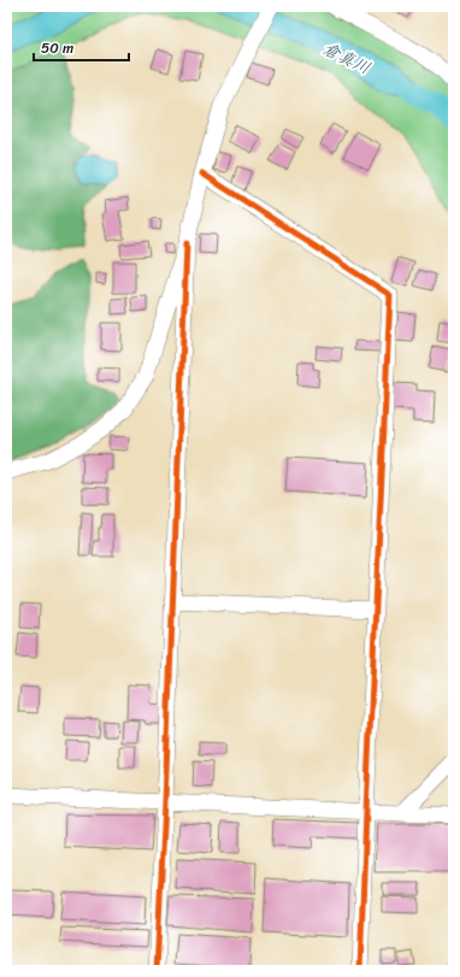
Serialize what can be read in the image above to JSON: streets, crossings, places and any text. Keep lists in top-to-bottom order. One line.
{"water":["倉真川"],"scale_bar":"50 m"}
